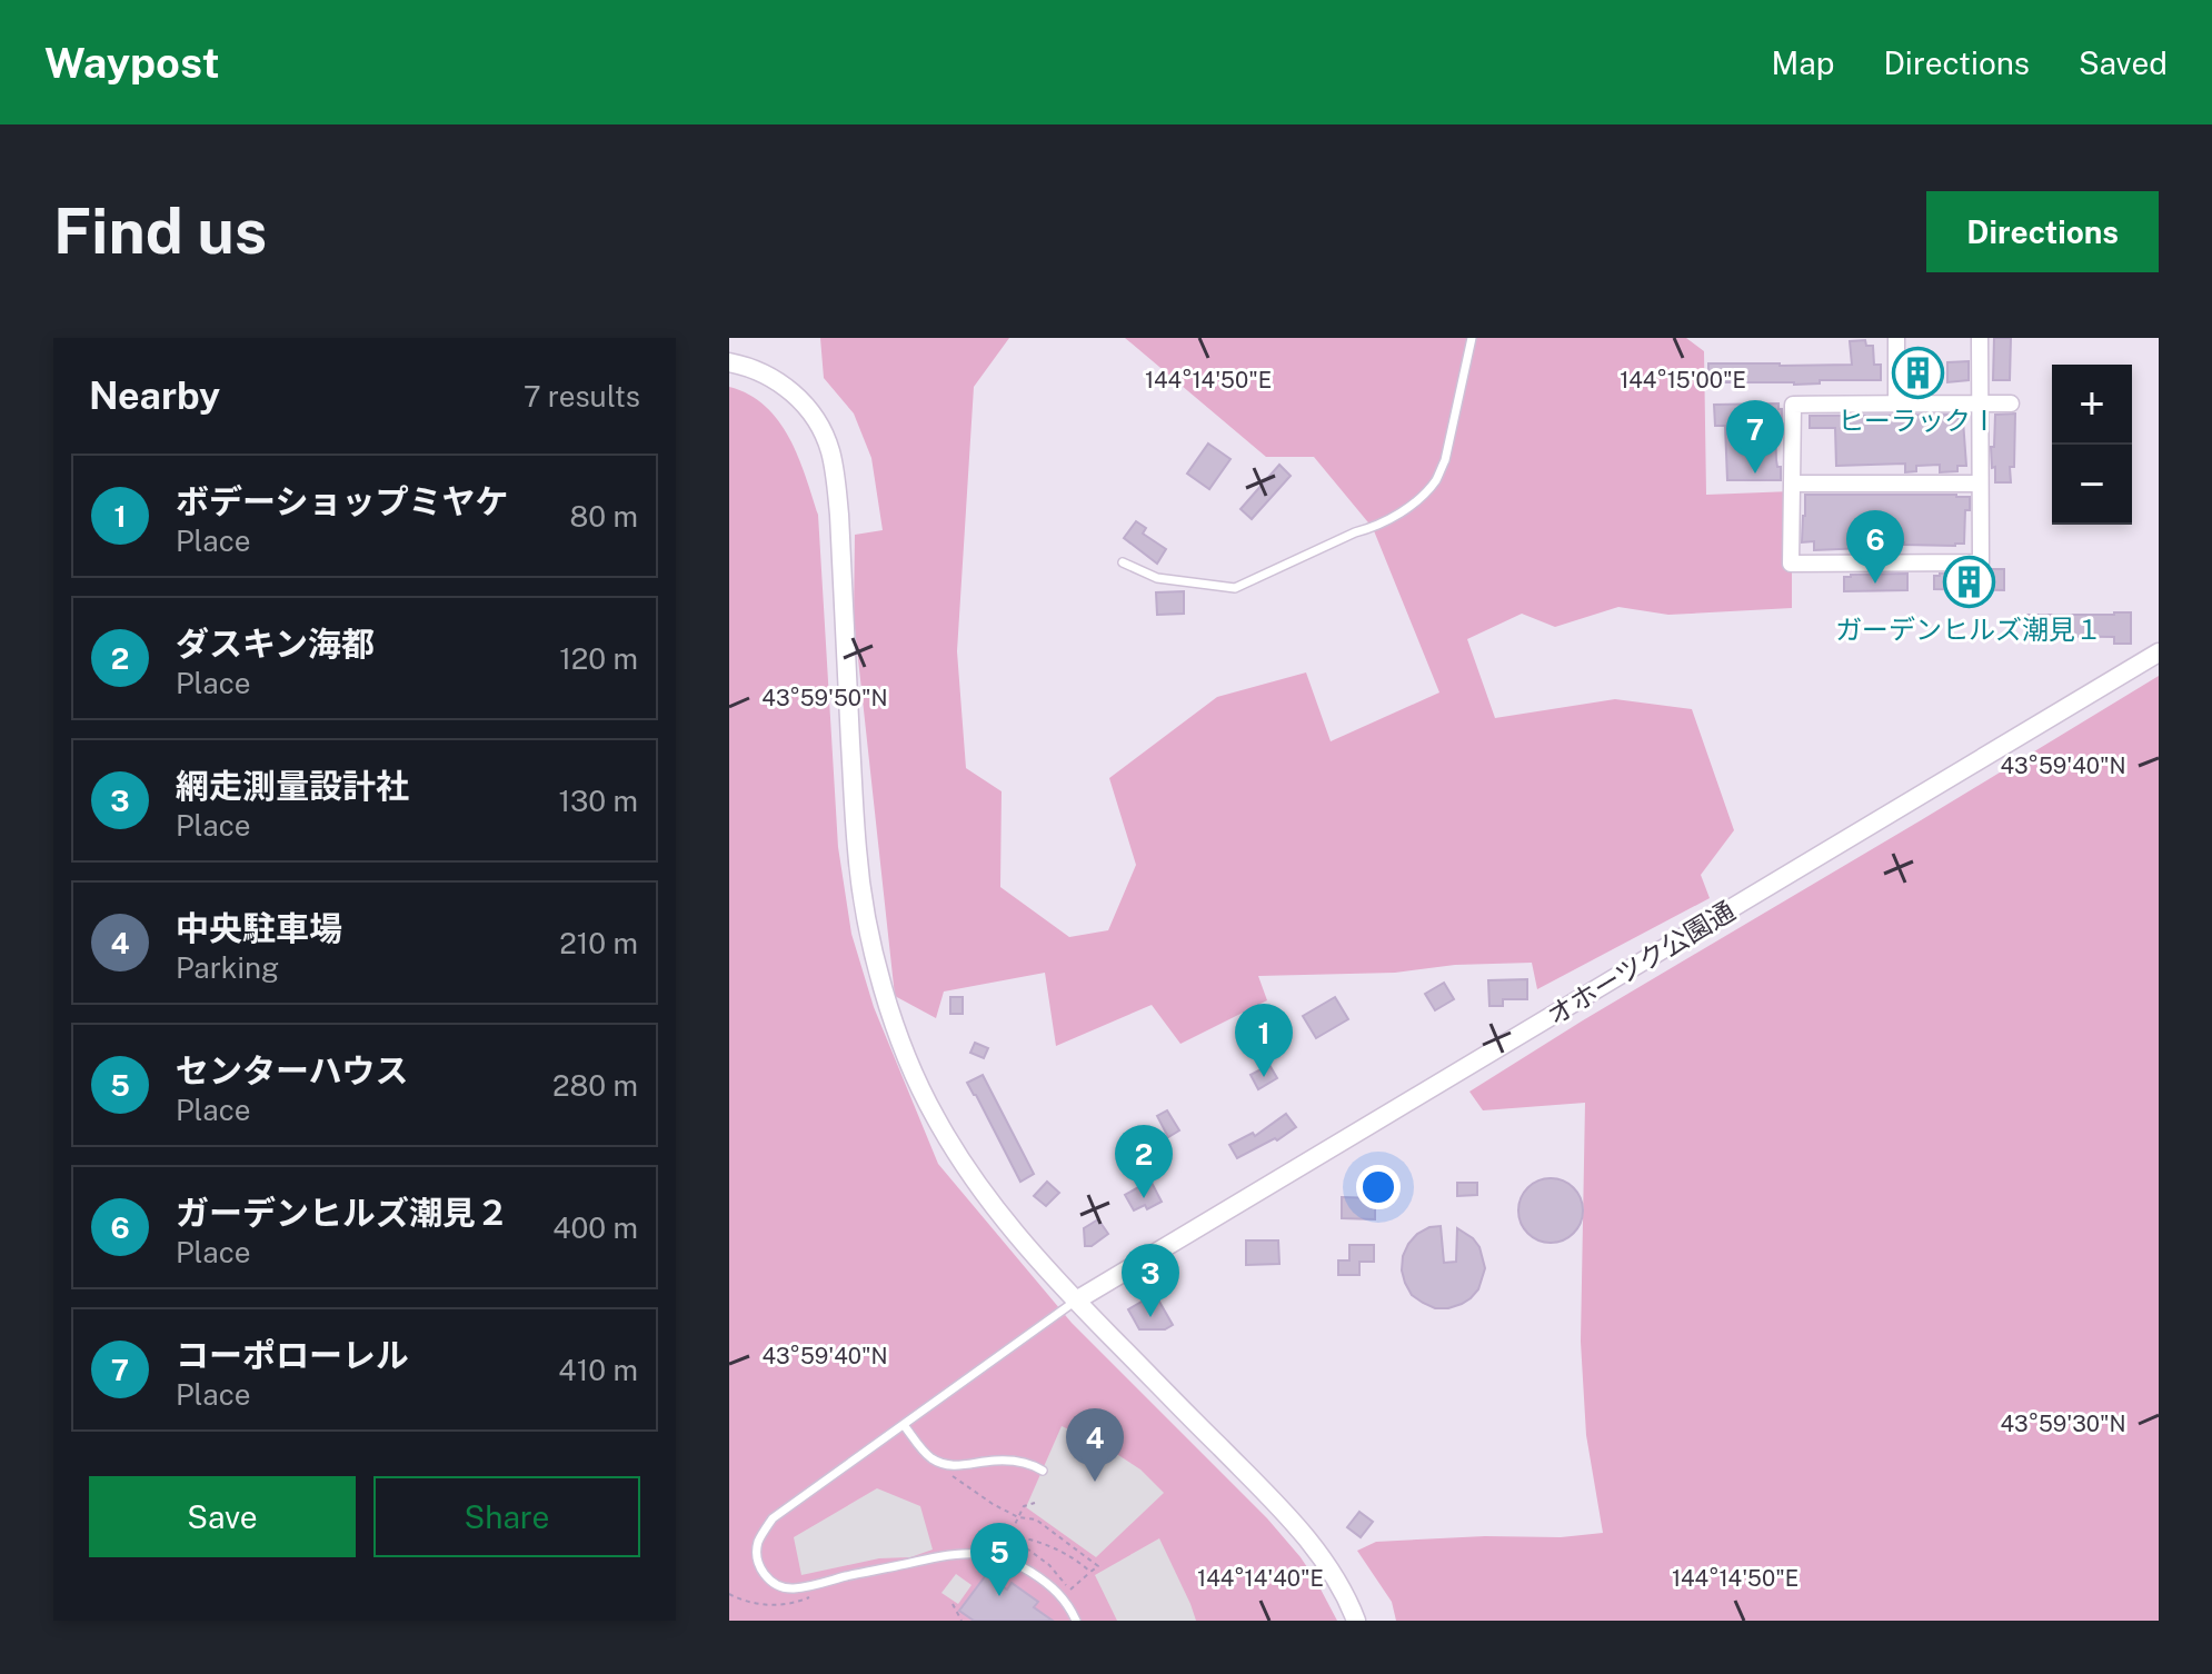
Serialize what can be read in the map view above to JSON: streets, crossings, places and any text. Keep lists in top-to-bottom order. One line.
{"streets":{"street":["オホーツク公園通"]},"places":{"building":["ヒーラックⅠ","ガーデンヒルズ潮見１"]},"page":{"header":"Waypost","nav":["Map","Directions","Saved"],"buttons":["Directions",["Save","Share"]],"title":"Find us","heading":["Nearby","7 results"],"map_buttons":["+","−"],"pins":["7","6","1","2","3","4","5"],"list":[{"mark":"1","name":"ボデーショップミヤケ","note":"Place","value":"80 m"},{"mark":"2","name":"ダスキン海都","note":"Place","value":"120 m"},{"mark":"3","name":"網走測量設計社","note":"Place","value":"130 m"},{"mark":"4","name":"中央駐車場","note":"Parking","value":"210 m"},{"mark":"5","name":"センターハウス","note":"Place","value":"280 m"},{"mark":"6","name":"ガーデンヒルズ潮見２","note":"Place","value":"400 m"},{"mark":"7","name":"コーポローレル","note":"Place","value":"410 m"}]},"coordinates":["144°14'50\"E","144°15'00\"E","43°59'50\"N","43°59'40\"N","43°59'30\"N","144°14'40\"E"]}
